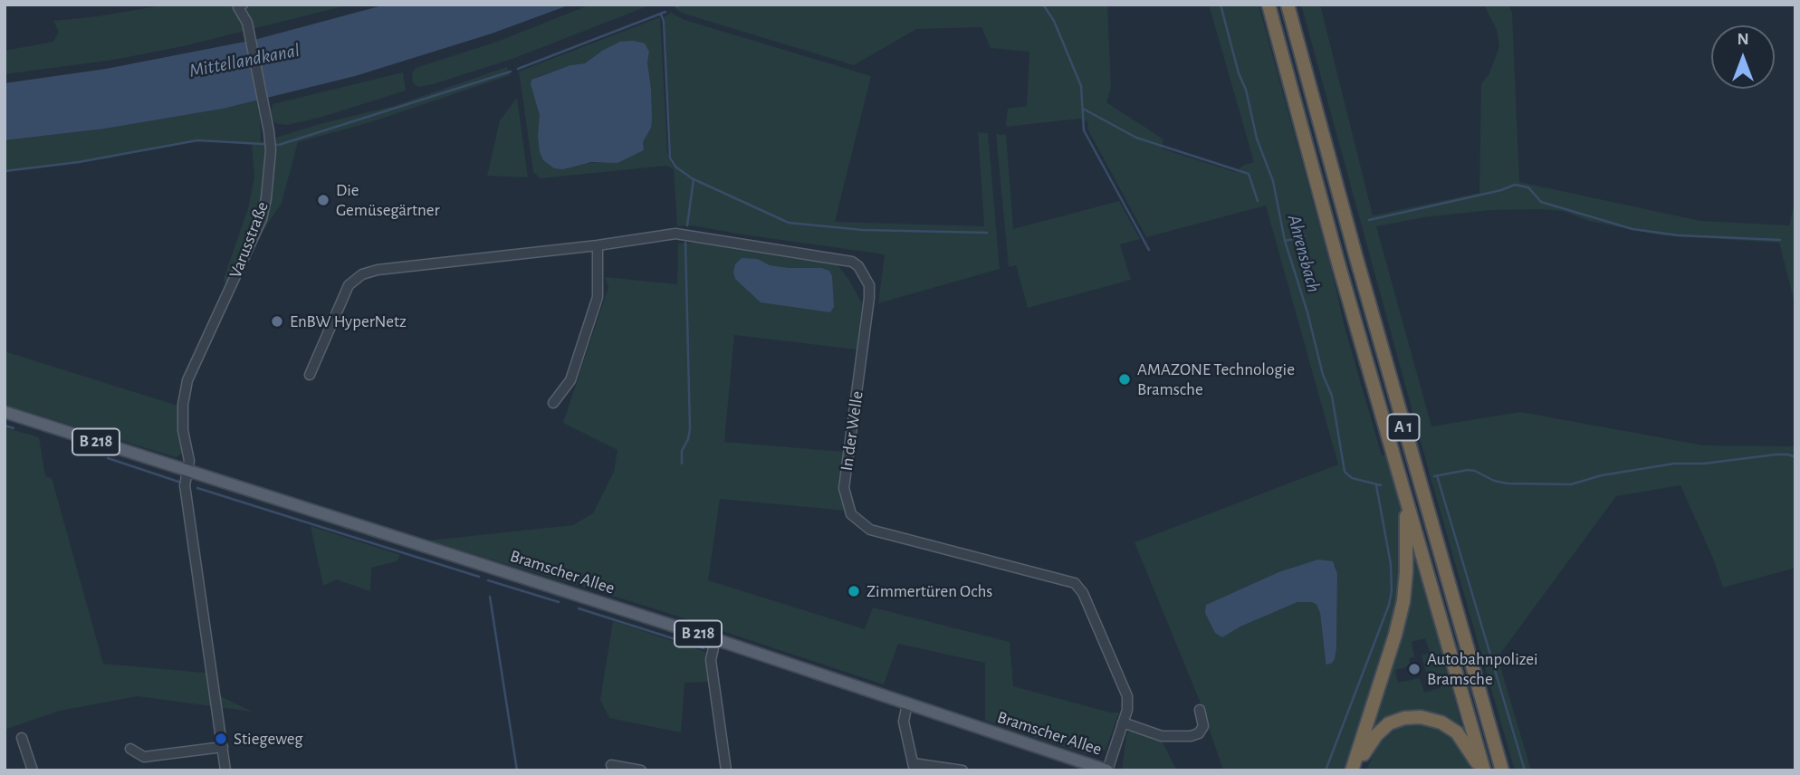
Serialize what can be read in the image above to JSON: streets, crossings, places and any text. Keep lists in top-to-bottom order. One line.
{"streets":{"highway":["A 1"],"main road":["B 218","Bramscher Allee"],"street":["Varusstraße","In der Welle"]},"crossings":[["Varusstraße","Bramscher Allee"],["In der Welle","Bramscher Allee"]],"water":["Mittellandkanal","Ahrensbach"],"places":["Die Gemüsegärtner","EnBW HyperNetz","AMAZONE Technologie Bramsche","Zimmertüren Ochs","Autobahnpolizei Bramsche","Stiegeweg"],"north":"top"}
